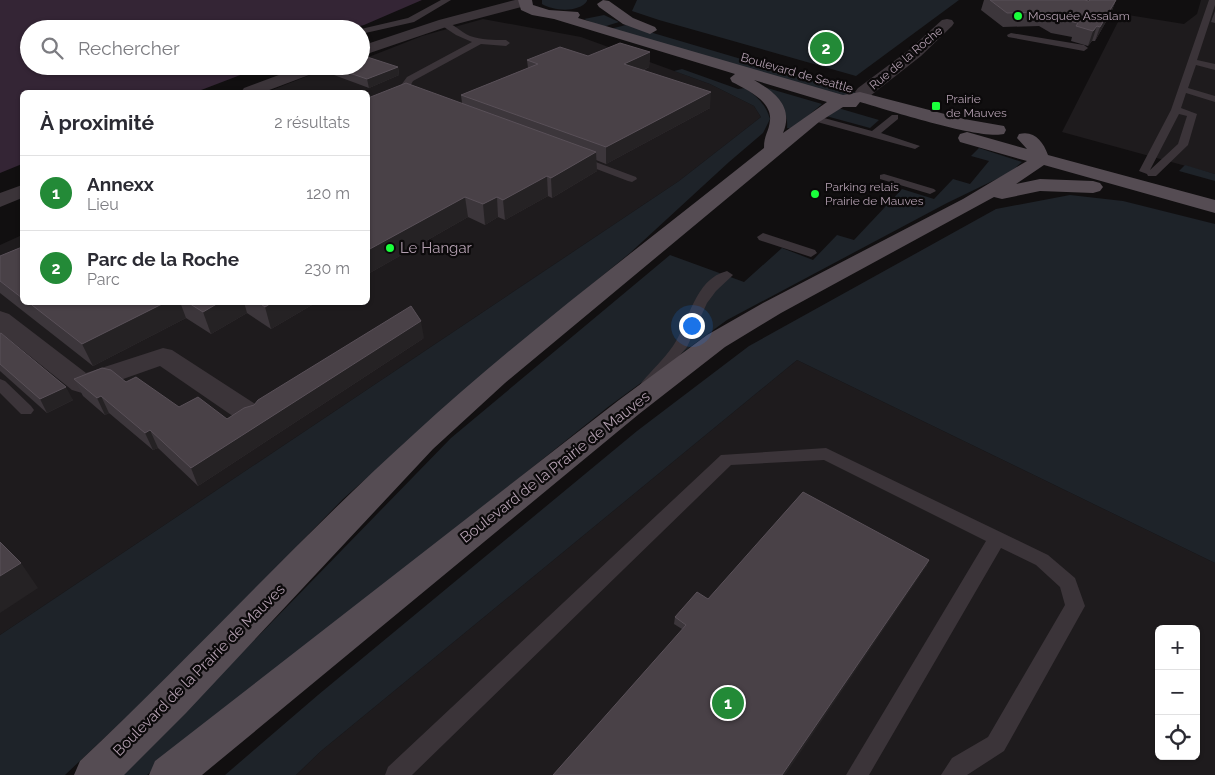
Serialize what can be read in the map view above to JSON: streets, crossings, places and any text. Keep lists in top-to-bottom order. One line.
{"streets":{"main road":["Boulevard de Seattle","Boulevard de la Prairie de Mauves"],"street":["Rue de la Roche"]},"crossings":[["Rue de la Roche","Boulevard de Seattle"],["Boulevard de Seattle","Boulevard de la Prairie de Mauves"]],"places":{"other":["Mosquée Assalam","Parking relais Prairie de Mauves","Le Hangar"],"transit":["Prairie de Mauves"]},"page":{"search":"Rechercher","pins":["2","1"],"heading":["À proximité","2 résultats"],"list":[{"mark":"1","name":"Annexx","note":"Lieu","value":"120 m"},{"mark":"2","name":"Parc de la Roche","note":"Parc","value":"230 m"}],"map_buttons":["+","−"]}}
